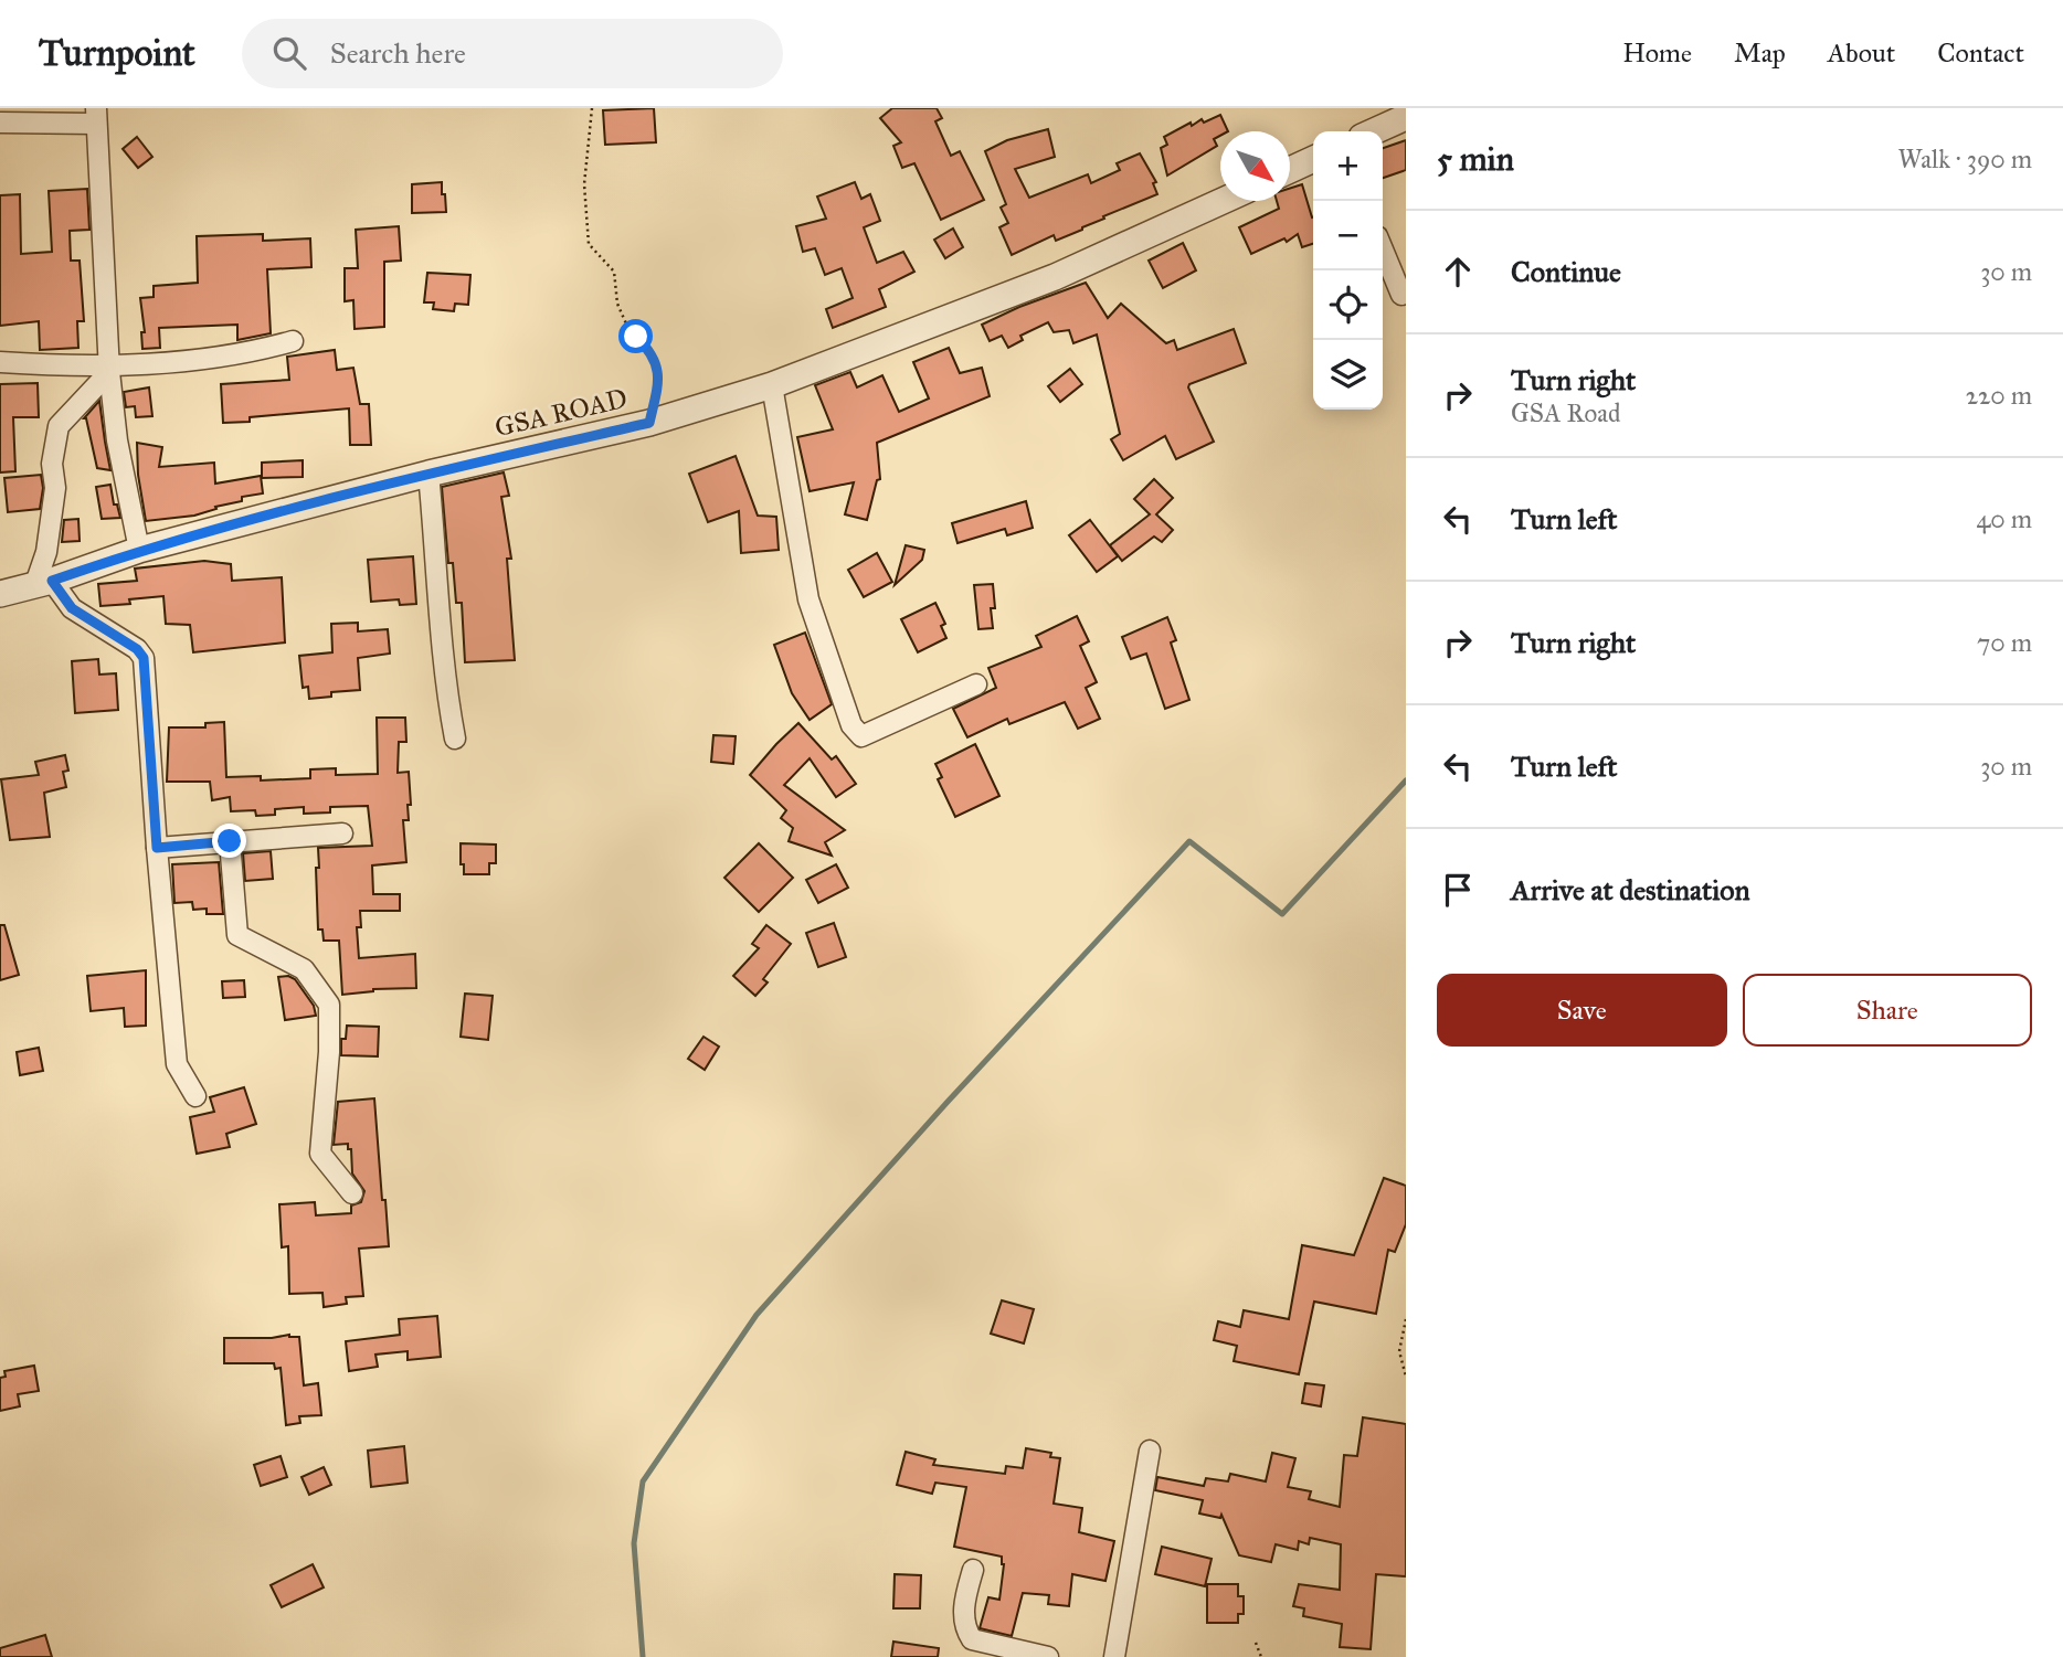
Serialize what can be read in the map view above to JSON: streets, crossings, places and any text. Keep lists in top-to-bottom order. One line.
{"streets":{"street":["GSA ROAD"]},"north":"bottom right","page":{"header":"Turnpoint","search":"Search here","nav":["Home","Map","About","Contact"],"heading":["5 min","Walk · 390 m"],"map_buttons":["+","−"],"list":[["Continue","30 m"],["Turn right","GSA Road","220 m"],["Turn left","40 m"],["Turn right","70 m"],["Turn left","30 m"],"Arrive at destination"],"buttons":["Save","Share"]}}
